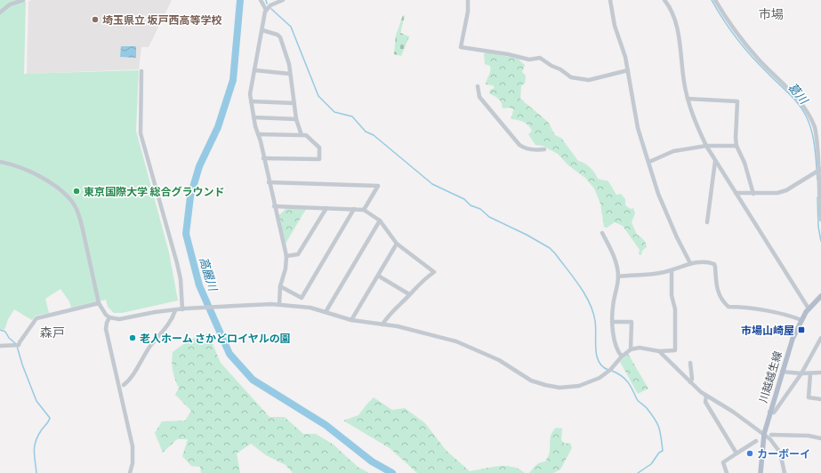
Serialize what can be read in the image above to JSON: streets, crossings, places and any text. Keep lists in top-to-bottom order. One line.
{"streets":{"main road":["川越越生線"]},"districts":["市場","森戸"],"water":["葛川","高麗川"],"places":{"other":["埼玉県立 坂戸西高等学校","東京国際大学 総合グラウンド","老人ホーム さかどロイヤルの園","カーボーイ"],"transit":["市場山崎屋"]}}
